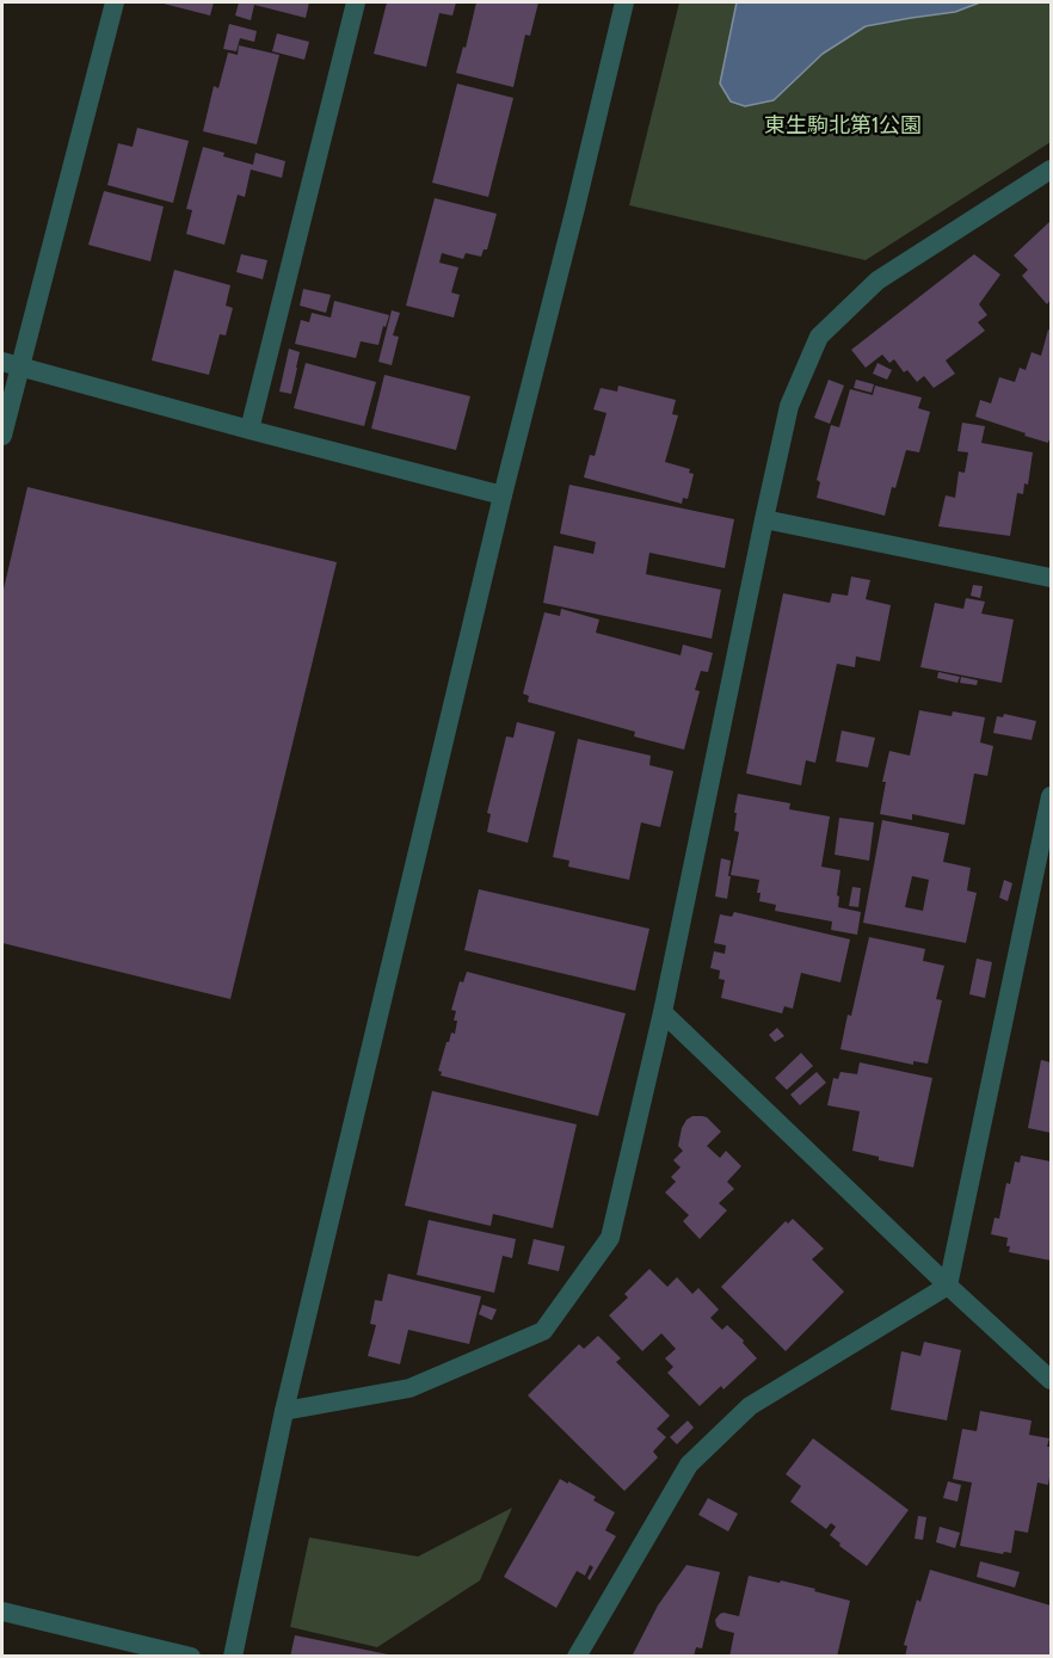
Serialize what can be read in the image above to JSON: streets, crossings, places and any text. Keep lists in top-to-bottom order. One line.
{"parks":["東生駒北第1公園"]}
